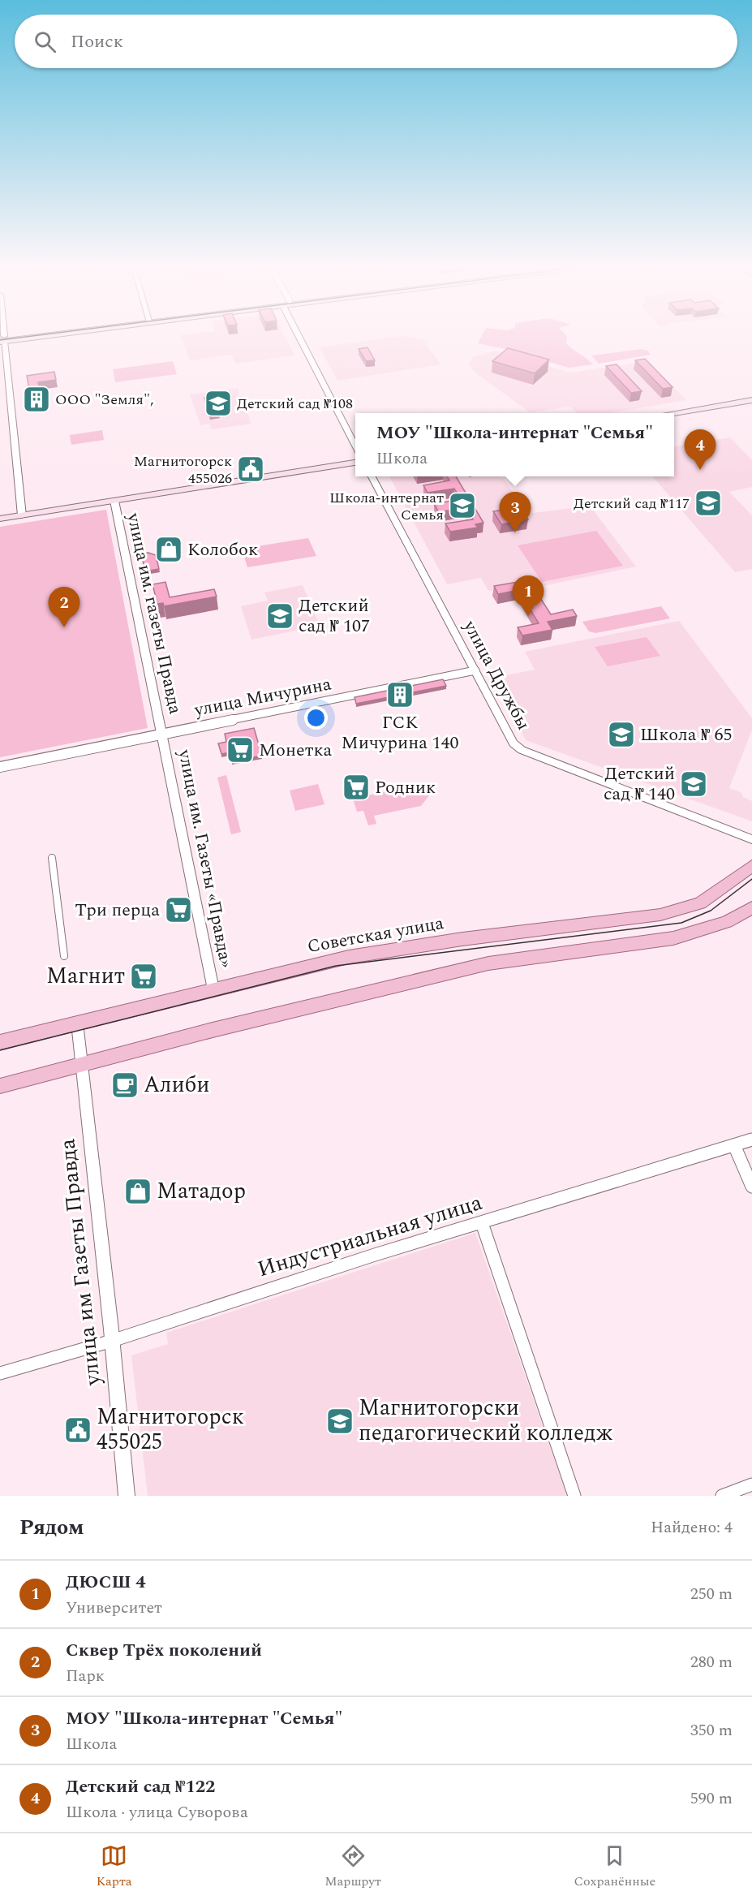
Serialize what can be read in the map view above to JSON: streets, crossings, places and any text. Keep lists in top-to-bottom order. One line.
{"streets":{"main road":["Советская улица"],"street":["улица им. газеты Правда","улица Дружбы","улица Мичурина","улица им. Газеты «Правда»","Индустриальная улица","улица им Газеты Правда"]},"crossings":[["улица им. газеты Правда","улица Мичурина"],["улица им. газеты Правда","улица им. Газеты «Правда»"],["улица Дружбы","улица Мичурина"],["улица Мичурина","улица им. Газеты «Правда»"],["улица им. Газеты «Правда»","Советская улица"],["Советская улица","улица им Газеты Правда"],["Индустриальная улица","улица им Газеты Правда"]],"places":{"building":["ООО \"Земля\",","ГСК Мичурина 140"],"school or university":["Детский сад №108","Детский сад №117","Школа-интернат Семья","Детский сад № 107","Школа № 65","Детский сад № 140","Магнитогорски педагогический колледж"],"public building":["Магнитогорск 455026","Магнитогорск 455025"],"shop":["Колобок","Матадор"],"supermarket":["Монетка","Родник","Три перца","Магнит"],"cafe":["Алиби"]},"page":{"search":"Поиск","popup":["МОУ \"Школа-интернат \"Семья\"","Школа"],"pins":["4","3","1","2"],"heading":["Рядом","Найдено: 4"],"list":[{"mark":"1","name":"ДЮСШ 4","note":"Университет","value":"250 m"},{"mark":"2","name":"Сквер Трёх поколений","note":"Парк","value":"280 m"},{"mark":"3","name":"МОУ \"Школа-интернат \"Семья\"","note":"Школа","value":"350 m"},{"mark":"4","name":"Детский сад №122","note":"Школа · улица Суворова","value":"590 m"}],"nav":["Карта","Маршрут","Сохранённые"]}}
